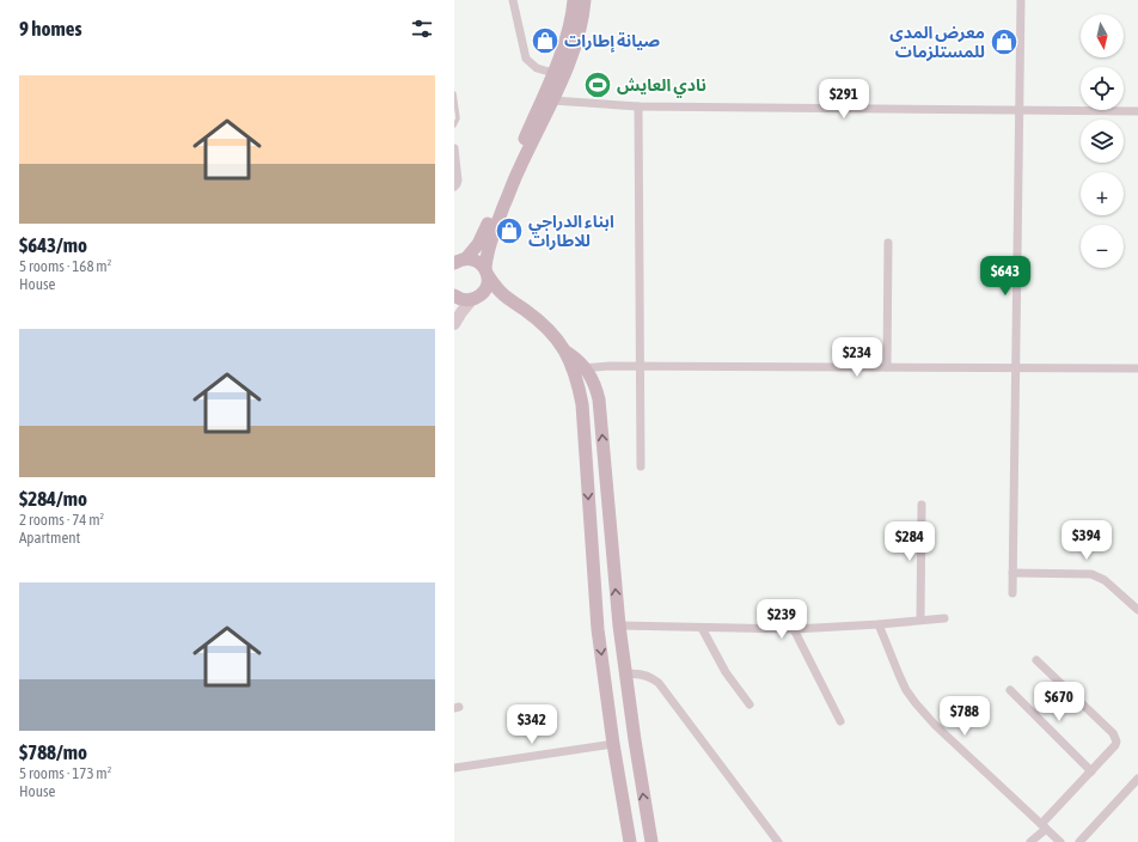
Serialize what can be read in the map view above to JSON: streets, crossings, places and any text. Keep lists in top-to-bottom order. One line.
{"places":{"shop":["صيانة إطارات","معرض المدى للمستلزمات","ابناء الدراجي للاطارات"],"sports":["نادي العايش"]},"north":"bottom","page":{"heading":"9 homes","map_buttons":["+","−"],"list":[{"name":"$643/mo","note":"5 rooms · 168 m² · House"},{"name":"$284/mo","note":"2 rooms · 74 m² · Apartment"},{"name":"$788/mo","note":"5 rooms · 173 m² · House"}],"price":["$291","$643","$234","$394","$284","$239","$670","$788","$342"]}}
